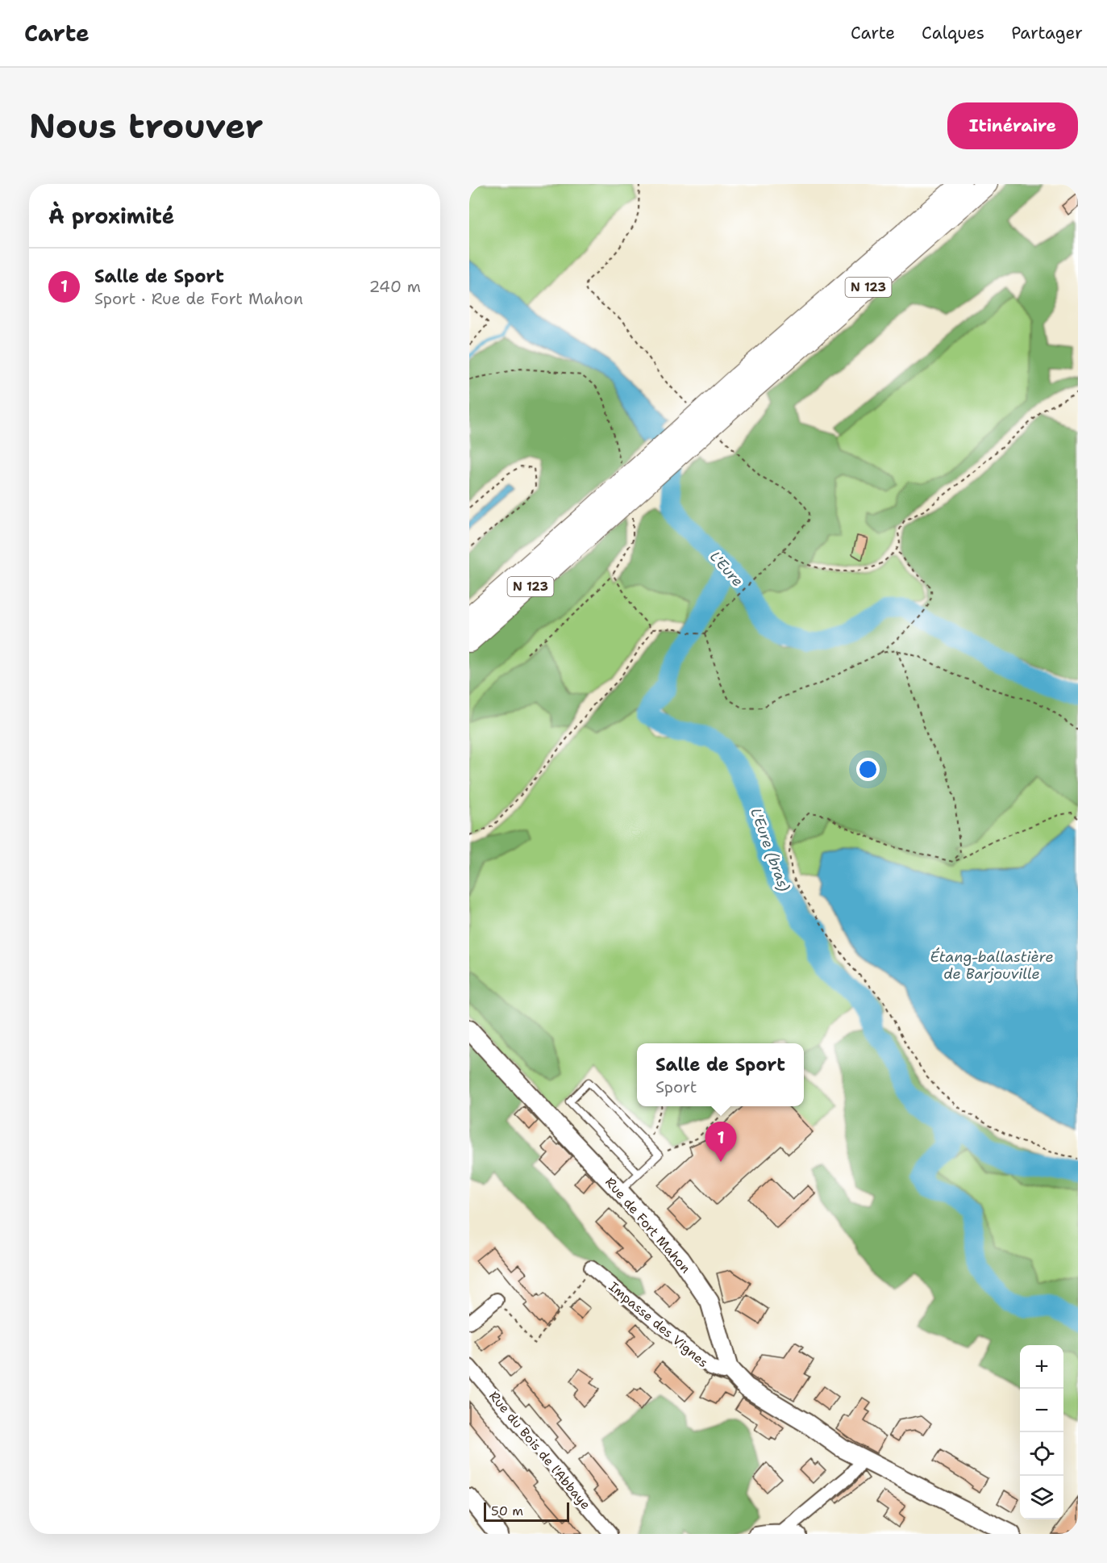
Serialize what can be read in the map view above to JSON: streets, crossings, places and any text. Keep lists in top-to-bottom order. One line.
{"streets":{"main road":["N 123"],"street":["Rue de Fort Mahon","Impasse des Vignes","Rue du Bois de l'Abbaye"]},"crossings":[["Rue de Fort Mahon","Impasse des Vignes"]],"water":["L'Eure","L'Eure (bras)","Étang-ballastière de Barjouville"],"scale_bar":"50 m","page":{"header":"Carte","nav":["Carte","Calques","Partager"],"buttons":"Itinéraire","title":"Nous trouver","heading":"À proximité","list":[{"mark":"1","name":"Salle de Sport","note":"Sport · Rue de Fort Mahon","value":"240 m"}],"popup":["Salle de Sport","Sport"],"pins":"1","map_buttons":["+","−"],"scale":"50 m"}}
